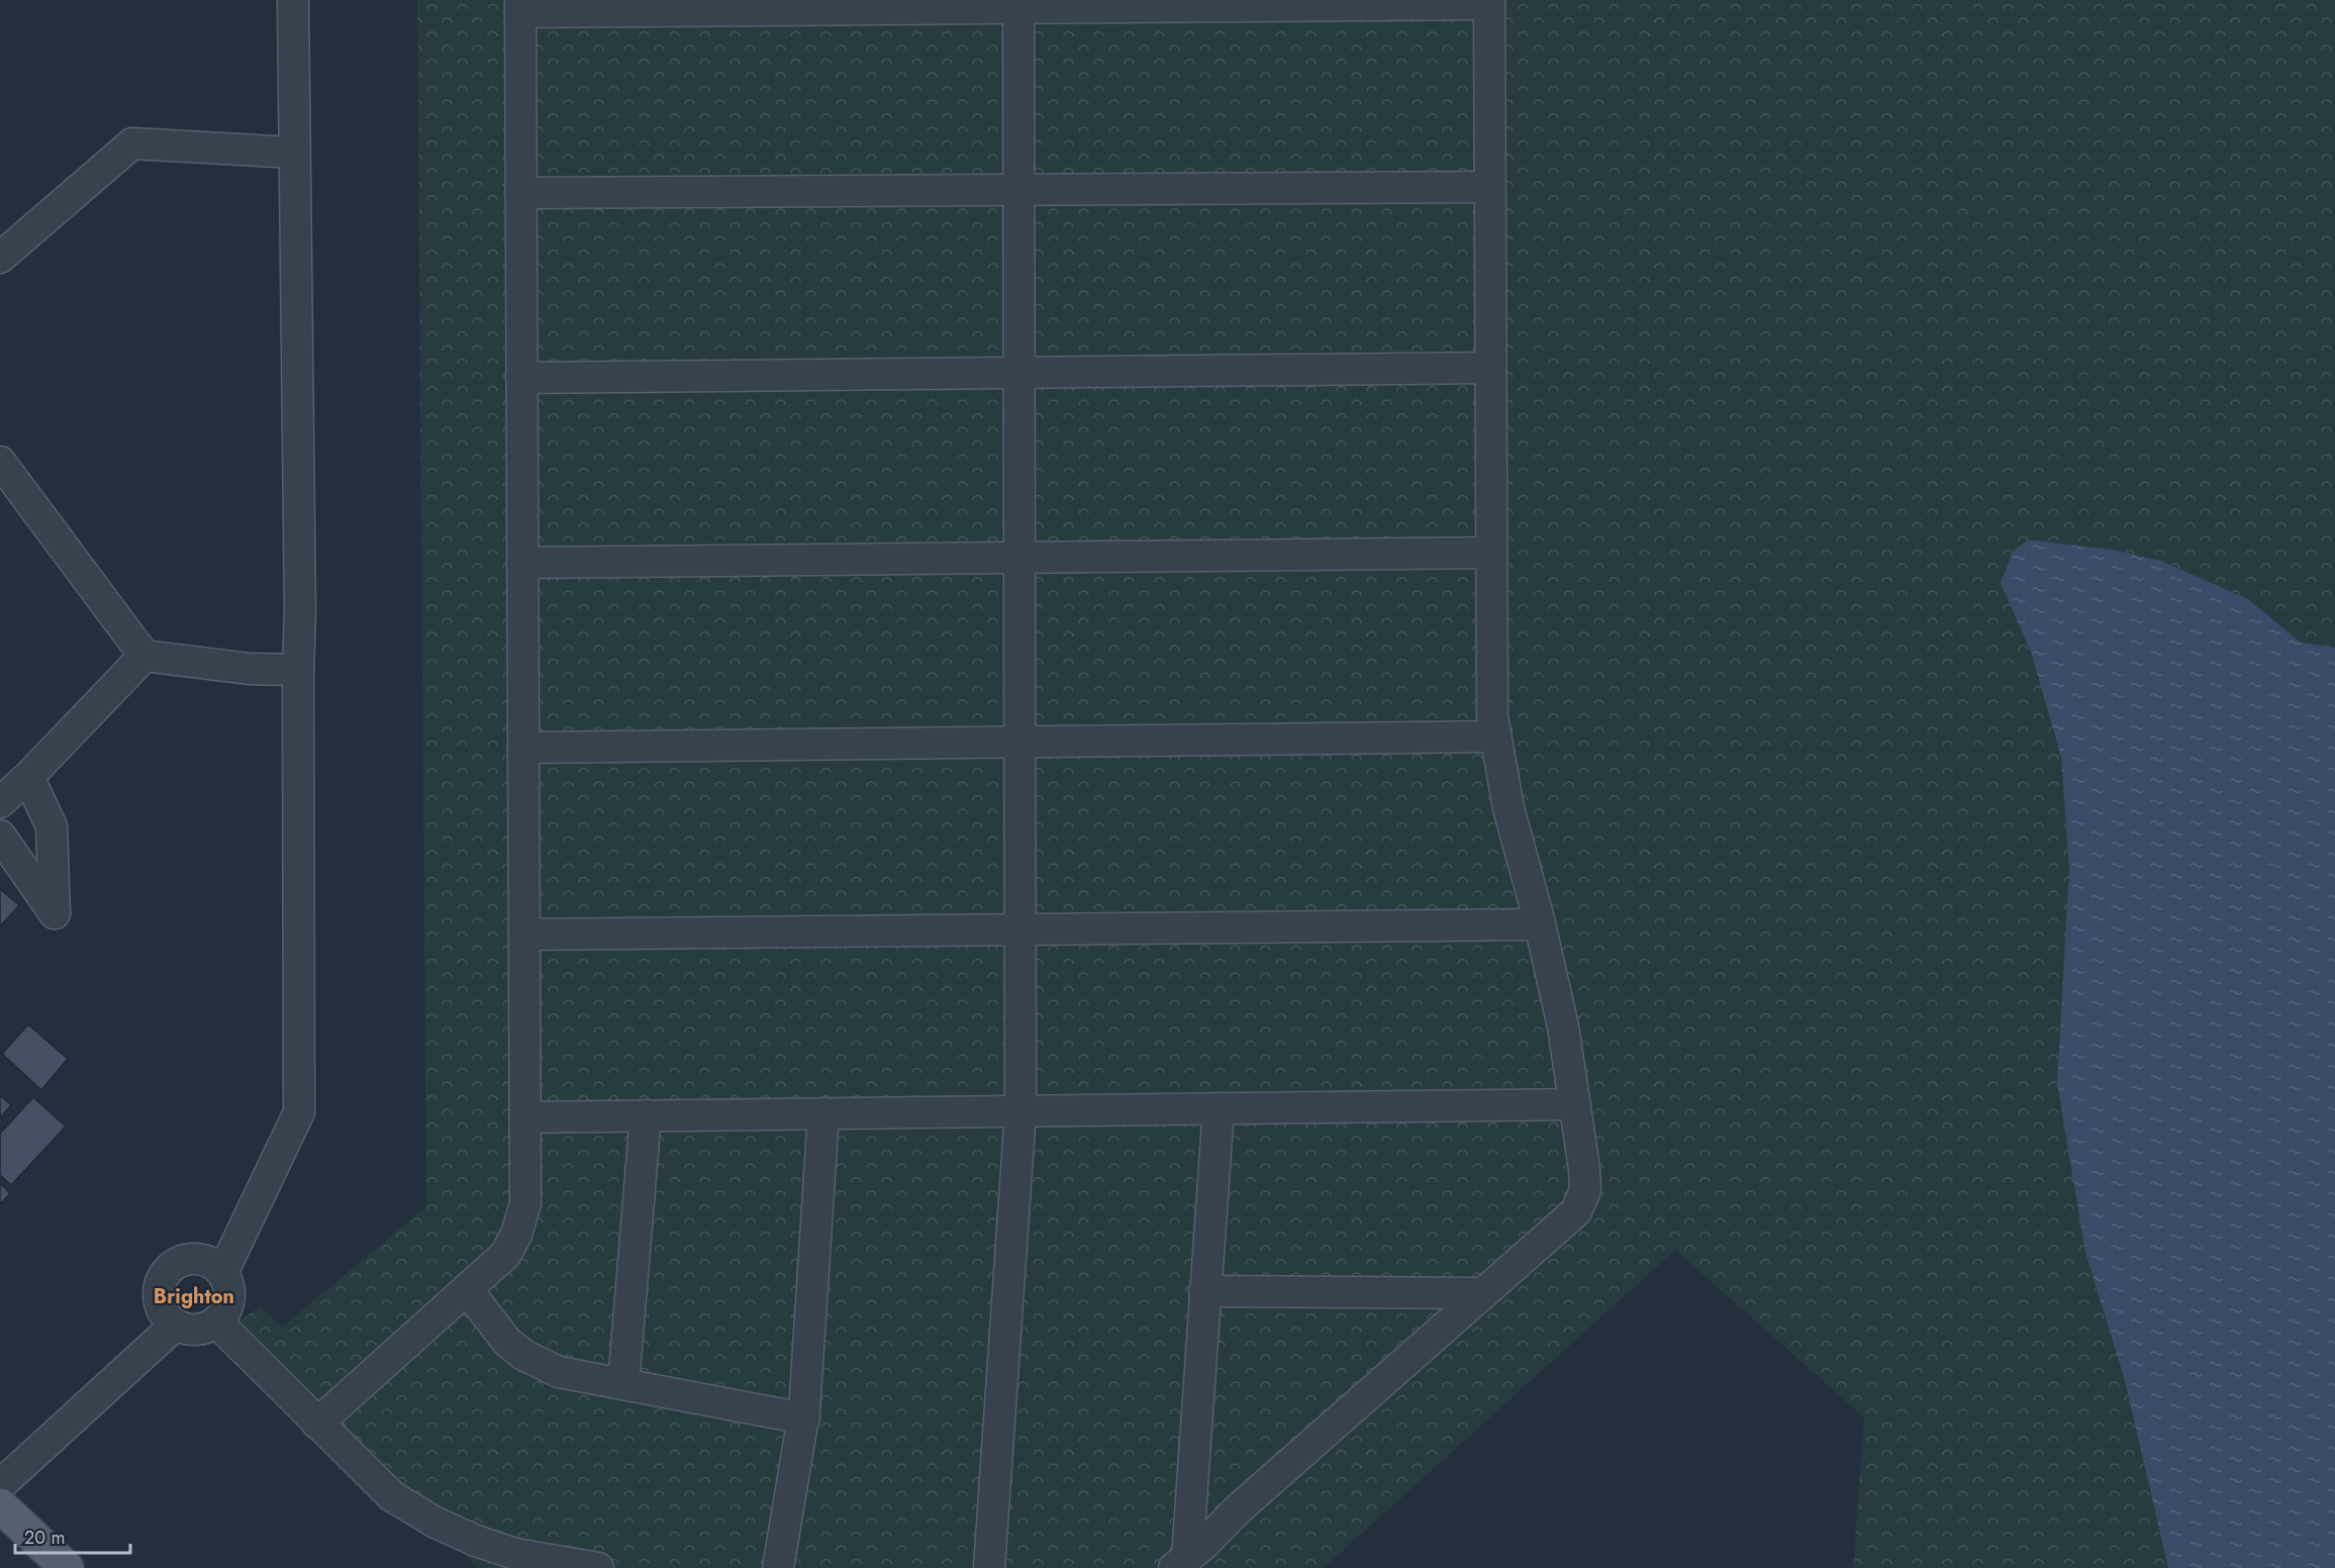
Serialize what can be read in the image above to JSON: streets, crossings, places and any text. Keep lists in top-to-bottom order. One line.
{"districts":["Brighton"],"scale_bar":"20 m"}
